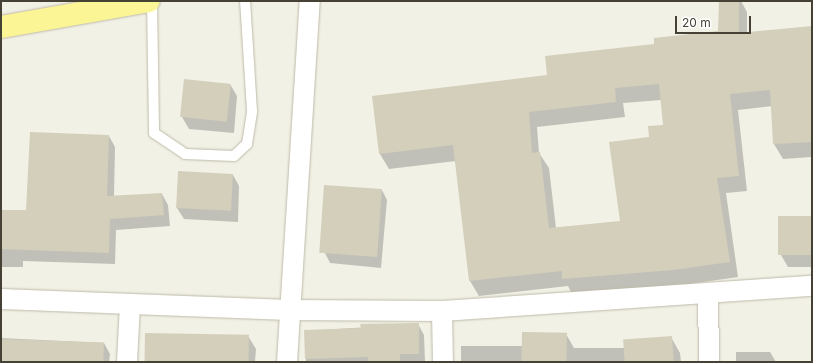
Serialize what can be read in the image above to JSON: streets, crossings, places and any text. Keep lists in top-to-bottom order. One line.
{"scale_bar":"20 m"}
